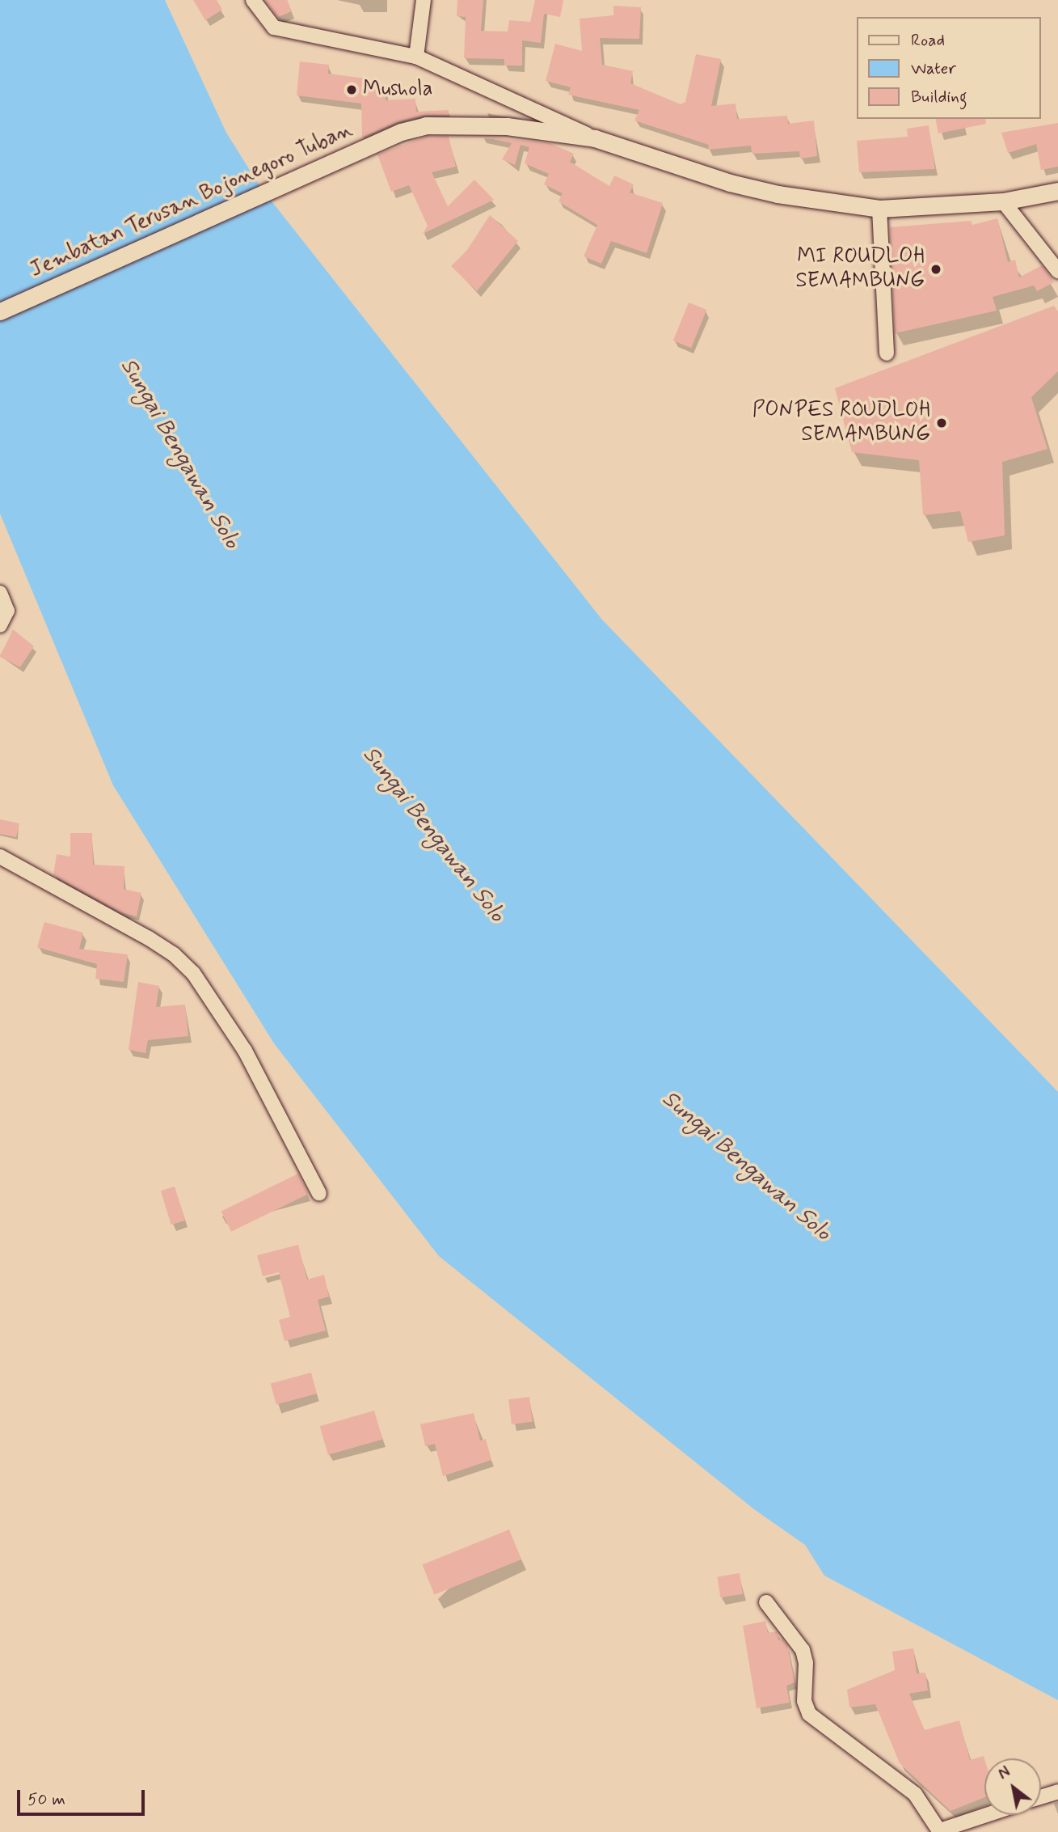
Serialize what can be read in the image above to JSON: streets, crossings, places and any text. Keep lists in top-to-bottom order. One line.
{"streets":{"street":["Jembatan Terusan Bojonegoro Tuban"]},"water":["Sungai Bengawan Solo"],"places":["Mushola","MI ROUDLOH SEMAMBUNG","PONPES ROUDLOH SEMAMBUNG"],"legend":["Road","Water","Building"],"scale_bar":"50 m","north":"top left"}
